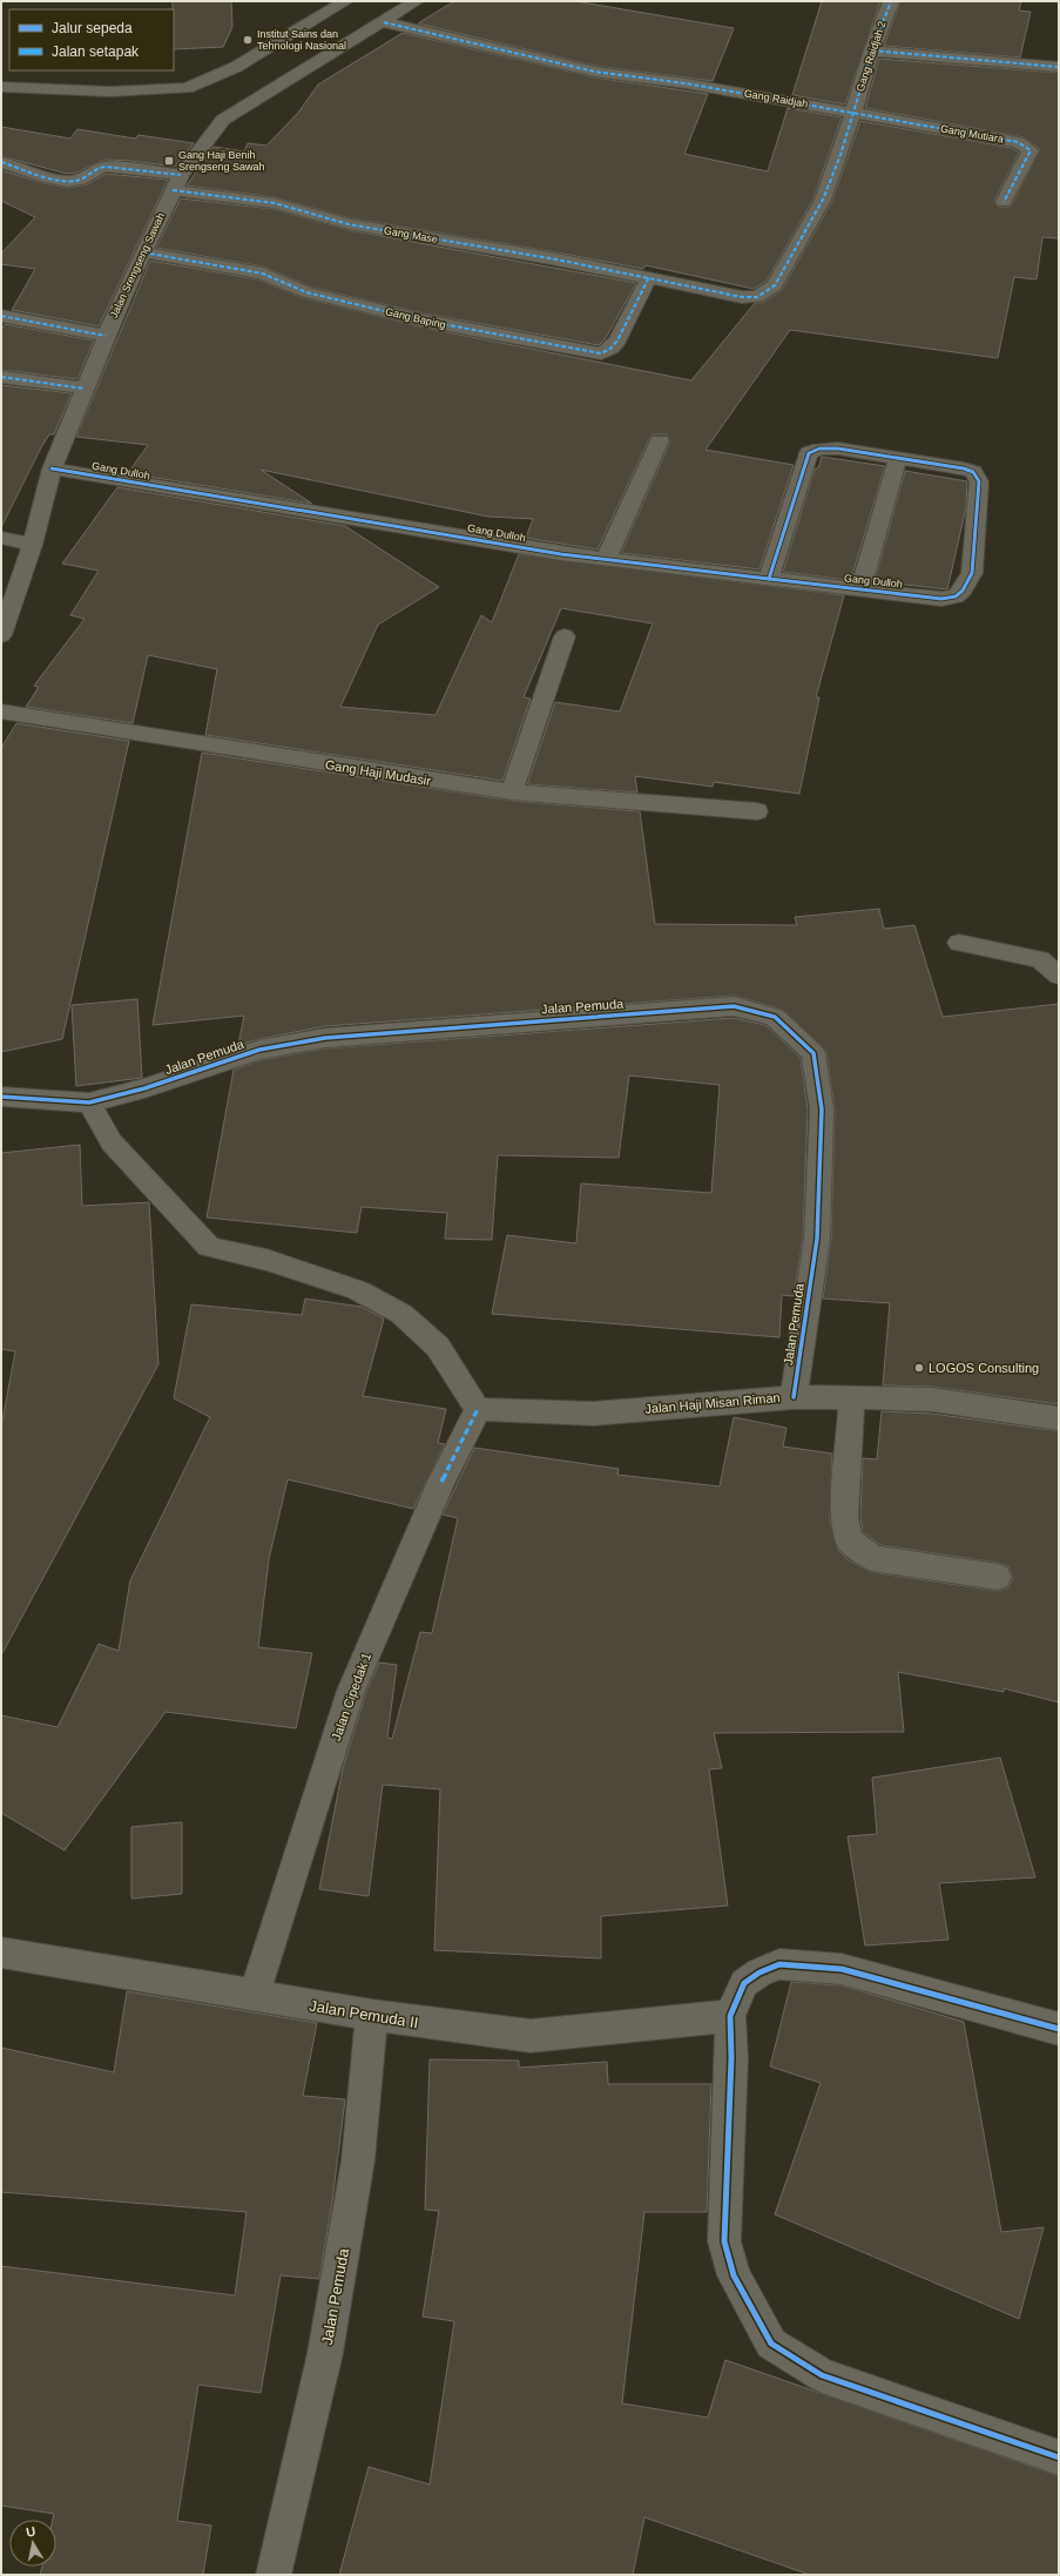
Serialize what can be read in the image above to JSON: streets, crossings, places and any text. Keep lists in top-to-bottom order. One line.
{"streets":{"street":["Gang Raidjah 2","Gang Raidjah","Gang Mutiara","Gang Mase","Jalan Srengseng Sawah","Gang Baping","Gang Dulloh","Gang Haji Mudasir","Jalan Pemuda","Jalan Haji Misan Riman","Jalan Cipedak 1","Jalan Pemuda II"]},"crossings":[["Gang Raidjah 2","Gang Raidjah"],["Gang Raidjah 2","Gang Mutiara"],["Gang Raidjah","Gang Mutiara"],["Gang Raidjah","Jalan Srengseng Sawah"],["Gang Mase","Jalan Srengseng Sawah"],["Gang Mase","Gang Baping"],["Jalan Srengseng Sawah","Gang Baping"],["Jalan Srengseng Sawah","Gang Dulloh"],["Jalan Pemuda","Jalan Haji Misan Riman"],["Jalan Pemuda","Jalan Pemuda II"],["Jalan Haji Misan Riman","Jalan Cipedak 1"],["Jalan Cipedak 1","Jalan Pemuda II"]],"places":{"other":["Institut Sains dan Tehnologi Nasional","LOGOS Consulting"],"transit":["Gang Haji Benih Srengseng Sawah"]},"legend":["Jalur sepeda","Jalan setapak"],"north":"top"}
